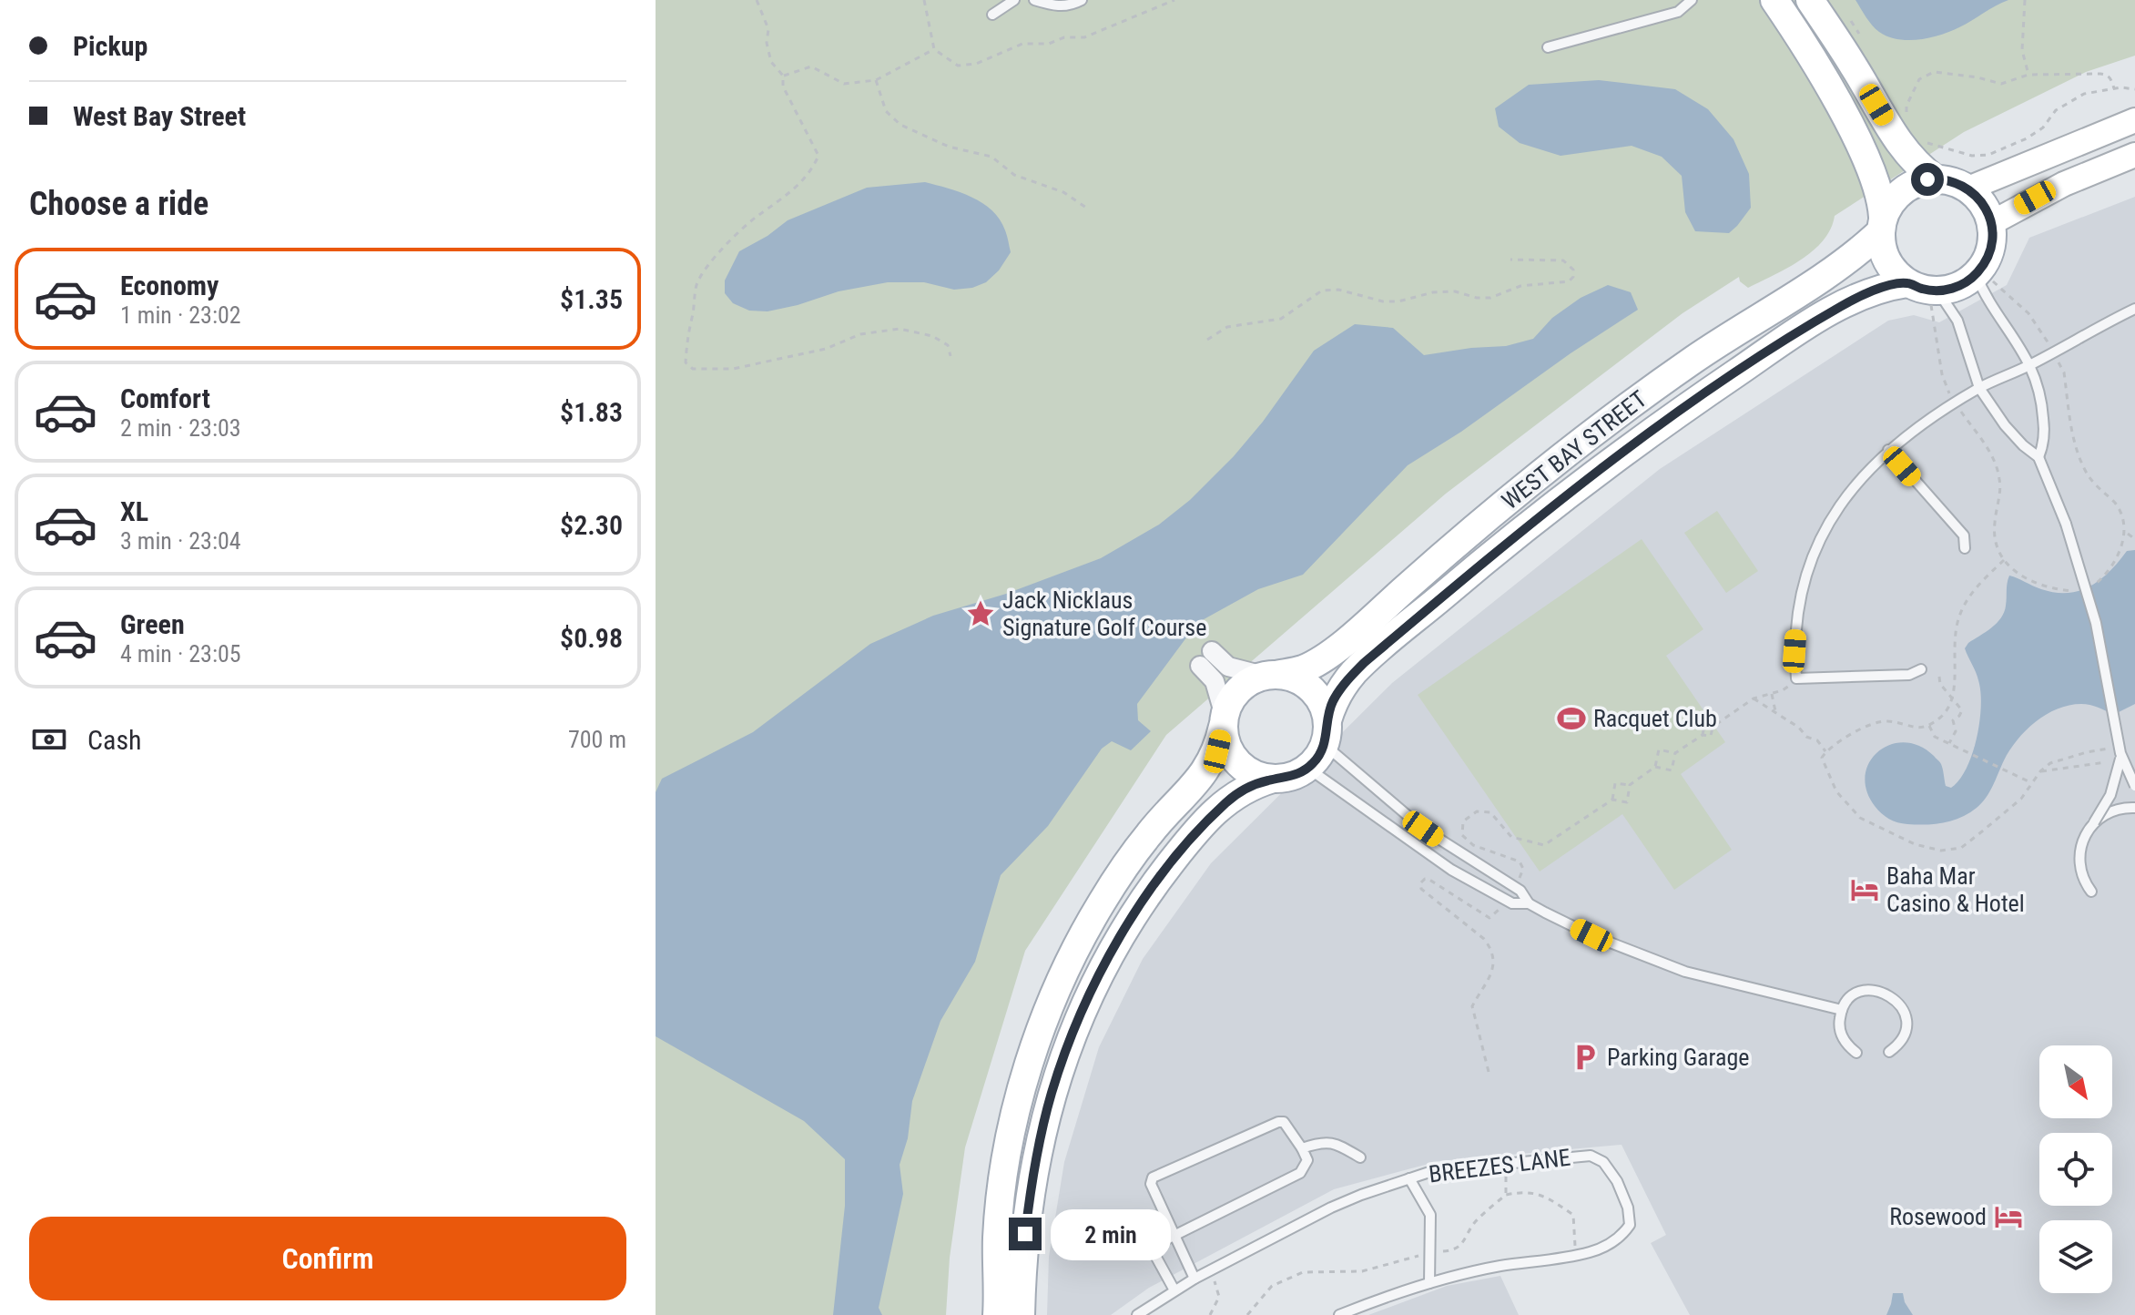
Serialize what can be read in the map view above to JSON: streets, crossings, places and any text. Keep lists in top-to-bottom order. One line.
{"streets":{"main road":["WEST BAY STREET"],"lane":["BREEZES LANE"]},"places":{"place":["Jack Nicklaus Signature Golf Course"],"sports":["Racquet Club"],"hotel":["Baha Mar Casino & Hotel","Rosewood"],"parking":["Parking Garage"]},"north":"bottom right","page":{"banner":["Pickup","West Bay Street"],"heading":"Choose a ride","list":[{"name":"Economy","note":"1 min · 23:02","value":"$1.35"},{"name":"Comfort","note":"2 min · 23:03","value":"$1.83"},{"name":"XL","note":"3 min · 23:04","value":"$2.30"},{"name":"Green","note":"4 min · 23:05","value":"$0.98"}],"pay":["Cash","700 m"],"buttons":"Confirm","bubble":"2 min"}}
